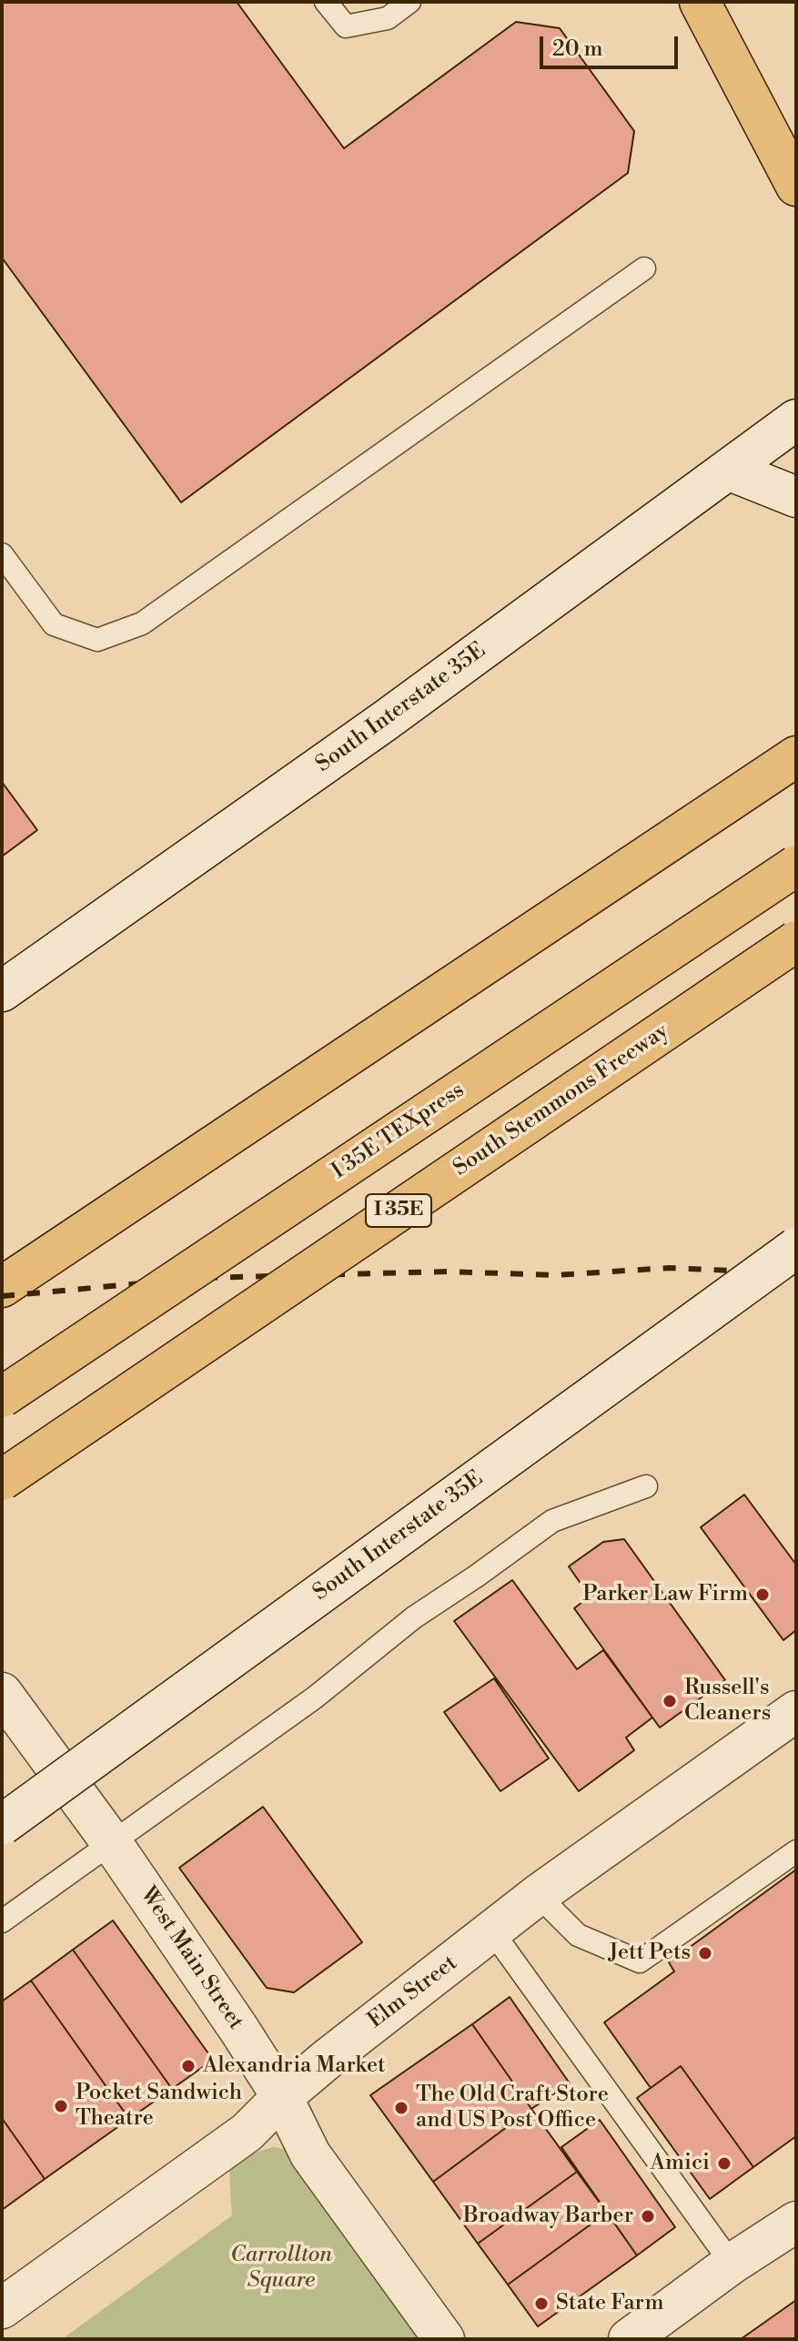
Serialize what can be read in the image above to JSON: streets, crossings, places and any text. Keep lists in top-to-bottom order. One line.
{"streets":{"main road":["South Stemmons Freeway","I 35E TEXpress","I 35E"],"street":["South Interstate 35E","West Main Street","Elm Street"]},"crossings":[["West Main Street","Elm Street"]],"parks":["Carrollton Square"],"places":["Parker Law Firm","Russell's Cleaners","Jett Pets","Alexandria Market","Pocket Sandwich Theatre","The Old Craft Store and US Post Office","Amici","Broadway Barber","State Farm"],"scale_bar":"20 m"}
